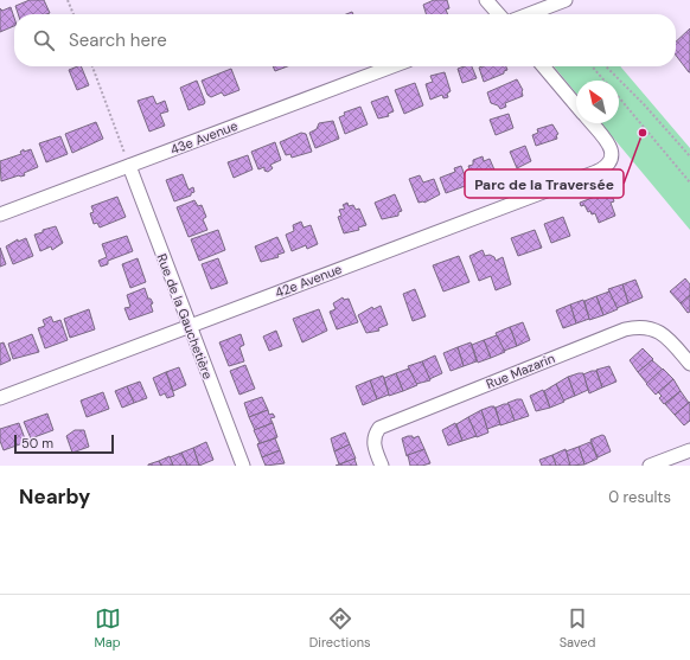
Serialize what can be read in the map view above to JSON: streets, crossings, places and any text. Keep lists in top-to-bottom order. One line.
{"streets":{"street":["43e Avenue","42e Avenue","Rue de la Gauchetière","Rue Mazarin"]},"crossings":[["43e Avenue","Rue de la Gauchetière"],["42e Avenue","Rue de la Gauchetière"]],"places":["Parc de la Traversée"],"scale_bar":"50 m","north":"top left","page":{"search":"Search here","scale":"50 m","heading":["Nearby","0 results"],"nav":["Map","Directions","Saved"]}}
